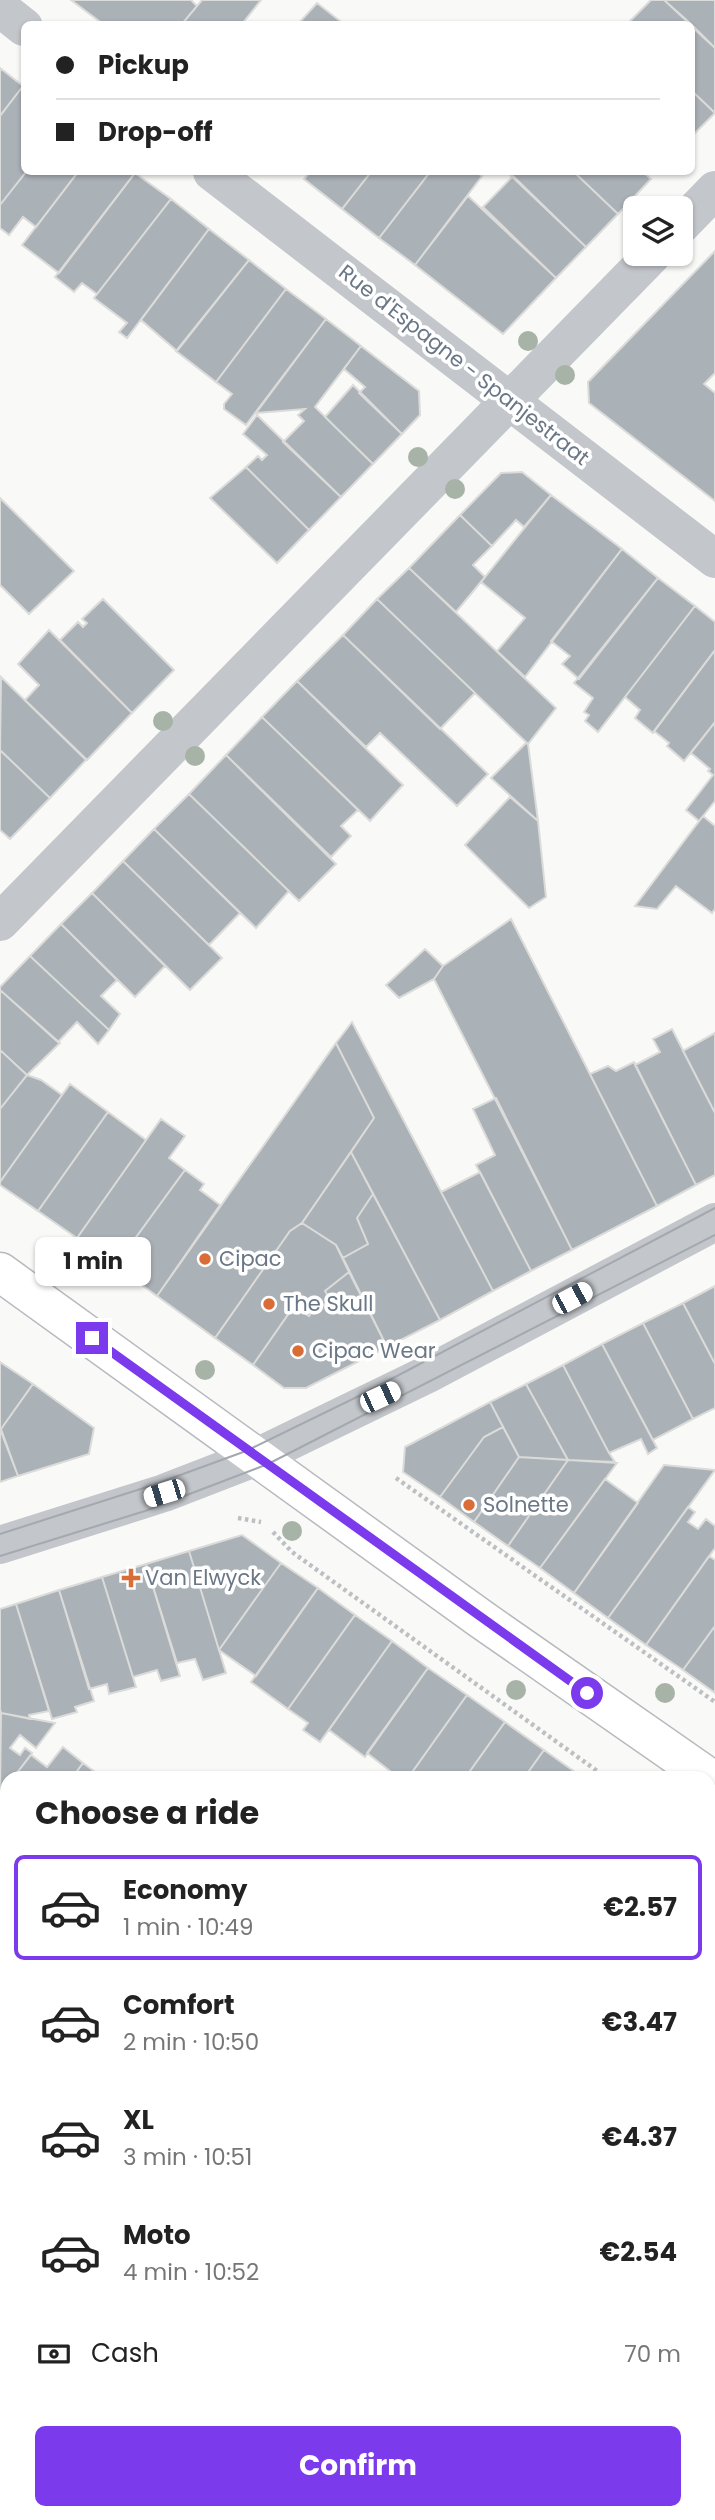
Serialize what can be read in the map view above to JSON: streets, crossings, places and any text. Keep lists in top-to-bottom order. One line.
{"streets":{"street":["Rue d'Espagne - Spanjestraat"]},"places":{"other":["Cipac","The Skull","Cipac Wear","Solnette"],"health":["Van Elwyck"]},"page":{"banner":["Pickup","Drop-off"],"bubble":"1 min","heading":"Choose a ride","list":[{"name":"Economy","note":"1 min · 10:49","value":"€2.57"},{"name":"Comfort","note":"2 min · 10:50","value":"€3.47"},{"name":"XL","note":"3 min · 10:51","value":"€4.37"},{"name":"Moto","note":"4 min · 10:52","value":"€2.54"}],"pay":["Cash","70 m"],"buttons":"Confirm"}}
